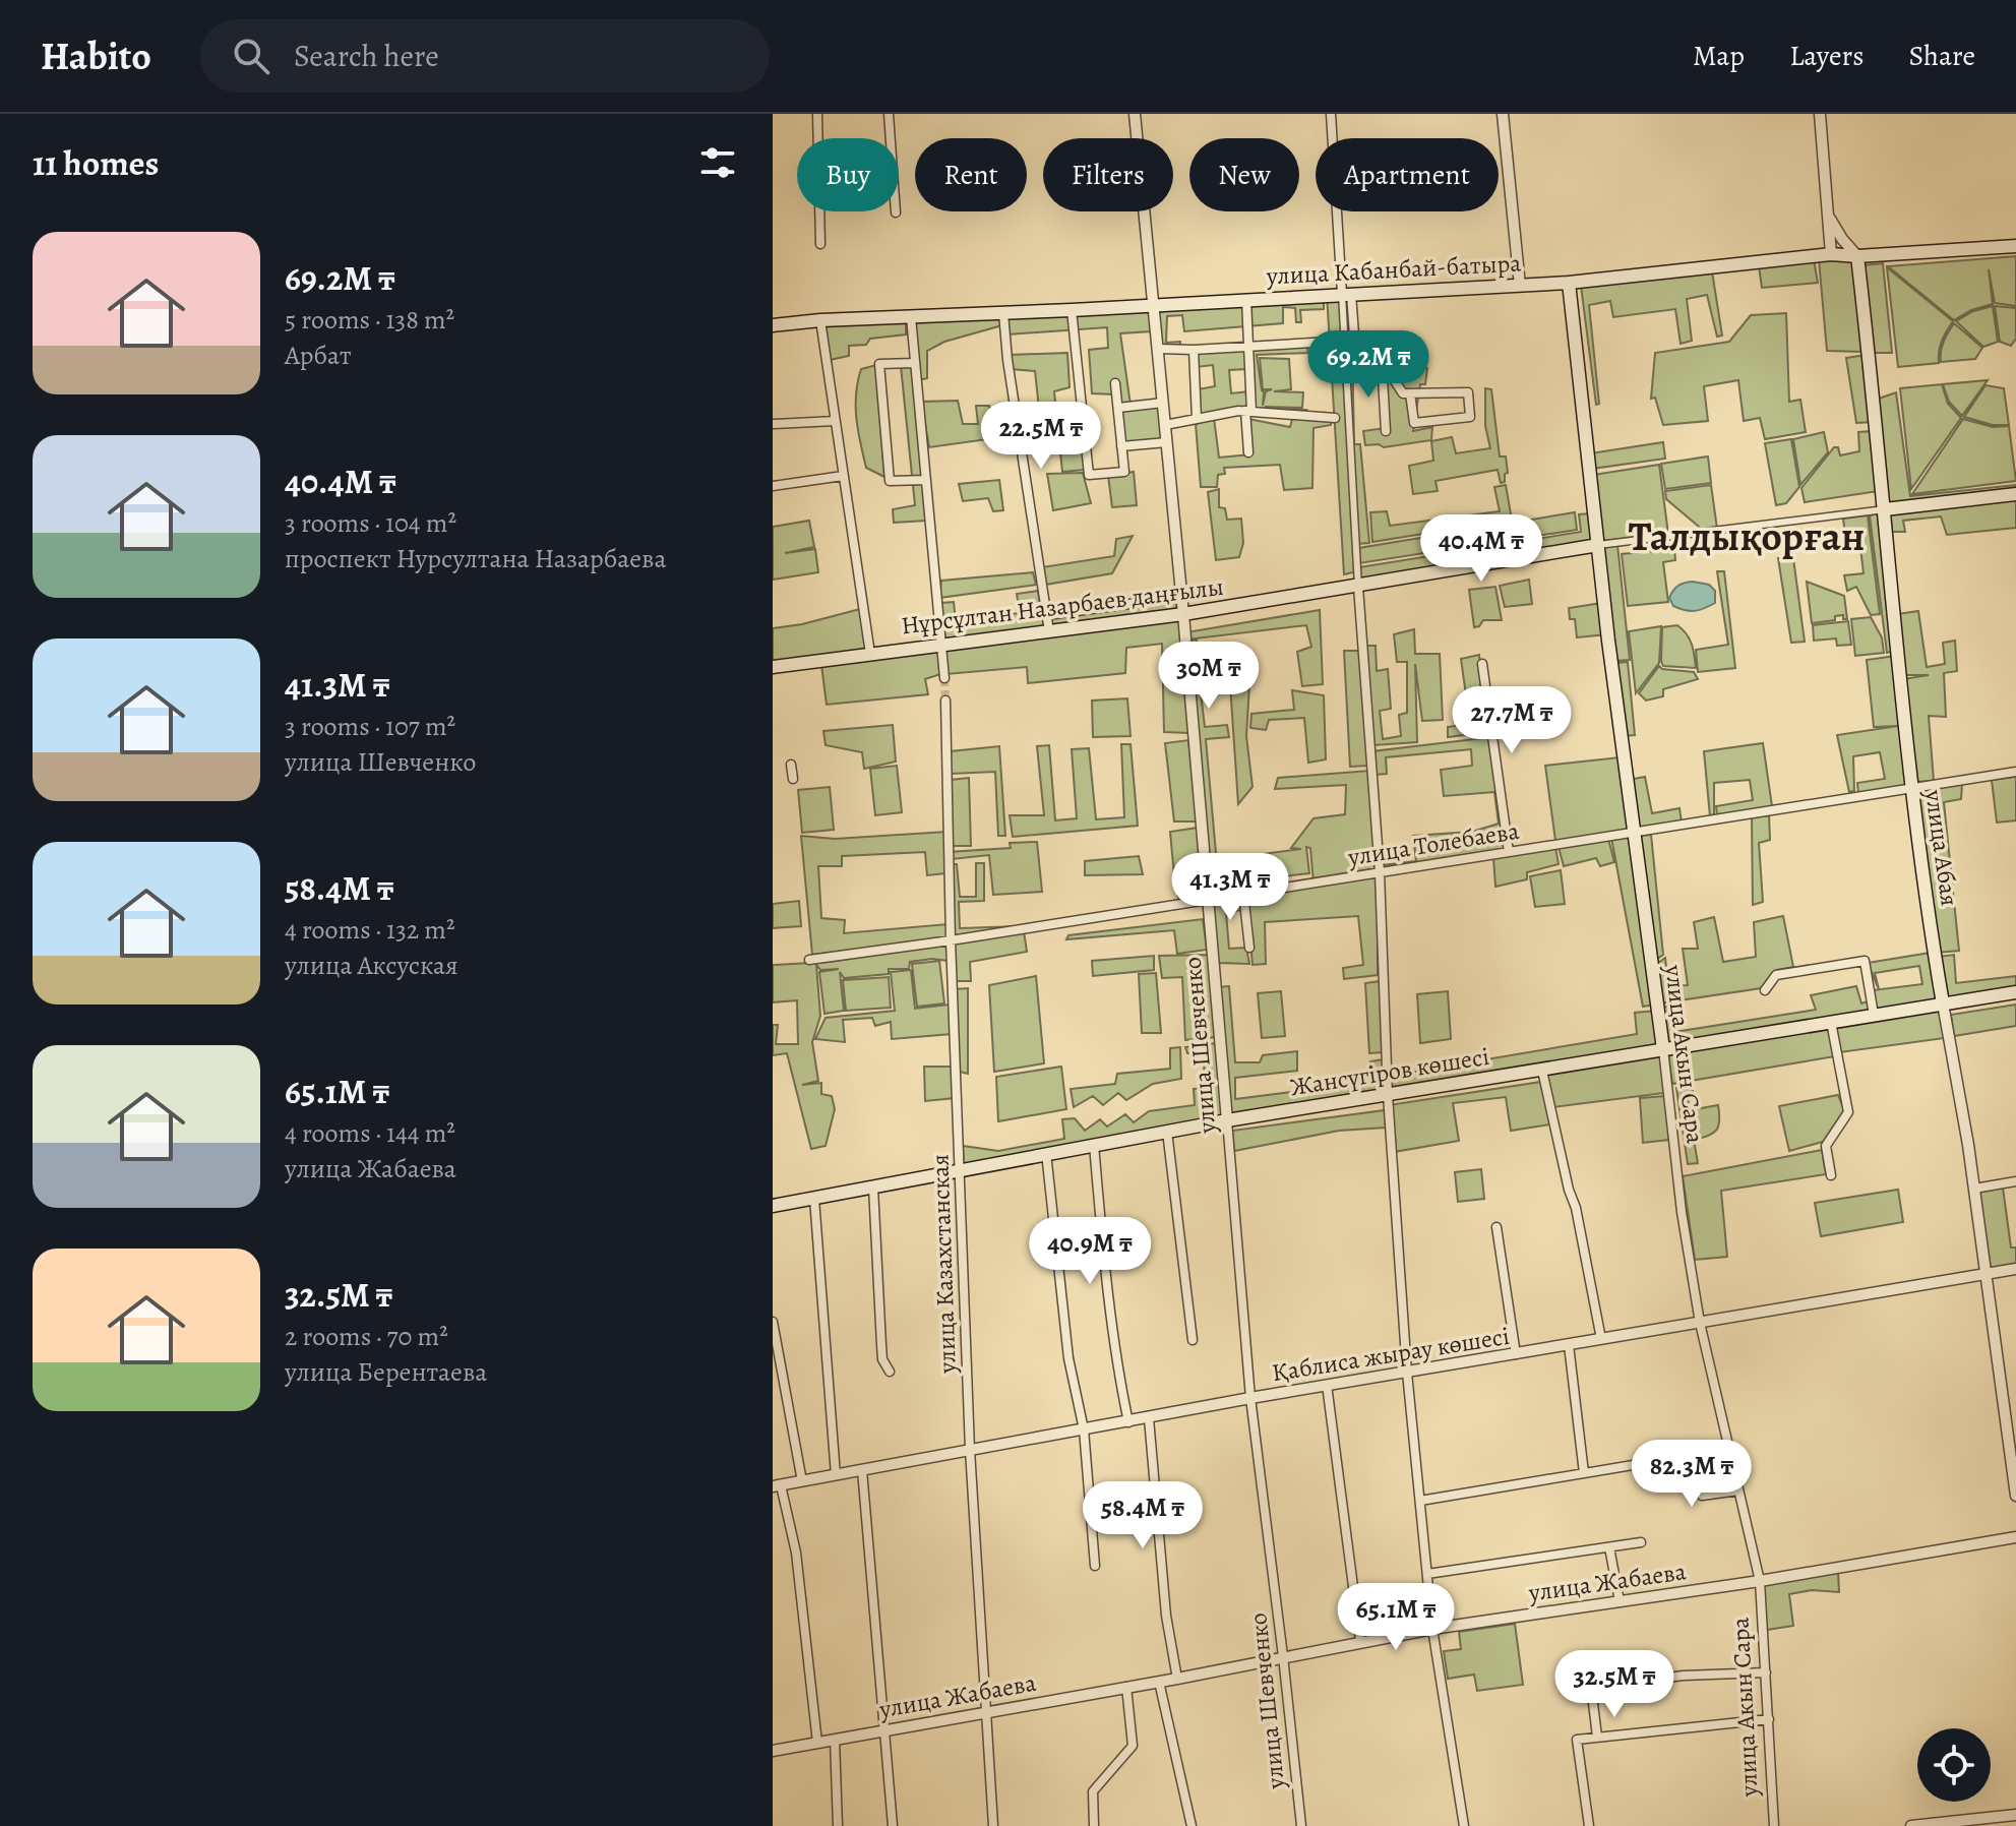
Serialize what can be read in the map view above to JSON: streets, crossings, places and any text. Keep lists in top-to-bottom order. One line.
{"streets":{"main road":["улица Кабанбай-батыра","Нұрсұлтан Назарбаев даңғылы","улица Абая","улица Акын Сара","Жансүгіров көшесі"],"street":["улица Толебаева","улица Шевченко","улица Казахстанская","Қаблиса жырау көшесі","улица Жабаева"]},"crossings":[["улица Кабанбай-батыра","улица Абая"],["улица Кабанбай-батыра","улица Шевченко"],["улица Кабанбай-батыра","улица Акын Сара"],["Нұрсұлтан Назарбаев даңғылы","улица Шевченко"],["Нұрсұлтан Назарбаев даңғылы","улица Акын Сара"],["улица Толебаева","улица Абая"],["улица Толебаева","улица Шевченко"],["улица Толебаева","улица Акын Сара"],["улица Толебаева","улица Казахстанская"],["улица Абая","Жансүгіров көшесі"],["улица Абая","Қаблиса жырау көшесі"],["улица Шевченко","Жансүгіров көшесі"],["улица Шевченко","Қаблиса жырау көшесі"],["улица Шевченко","улица Жабаева"],["улица Акын Сара","Жансүгіров көшесі"],["улица Акын Сара","Қаблиса жырау көшесі"],["улица Акын Сара","улица Жабаева"],["Жансүгіров көшесі","улица Казахстанская"],["улица Казахстанская","Қаблиса жырау көшесі"],["улица Казахстанская","улица Жабаева"]],"districts":["Талдықорған"],"page":{"header":"Habito","search":"Search here","nav":["Map","Layers","Share"],"heading":"11 homes","chip":["Buy","Rent","Filters","New","Apartment"],"list":[{"name":"69.2M ₸","note":"5 rooms · 138 m² · Арбат"},{"name":"40.4M ₸","note":"3 rooms · 104 m² · проспект Нурсултана Назарбаева"},{"name":"41.3M ₸","note":"3 rooms · 107 m² · улица Шевченко"},{"name":"58.4M ₸","note":"4 rooms · 132 m² · улица Аксуская"},{"name":"65.1M ₸","note":"4 rooms · 144 m² · улица Жабаева"},{"name":"32.5M ₸","note":"2 rooms · 70 m² · улица Берентаева"}],"price":["69.2M ₸","22.5M ₸","40.4M ₸","30M ₸","27.7M ₸","41.3M ₸","40.9M ₸","82.3M ₸","58.4M ₸","65.1M ₸","32.5M ₸"]}}
